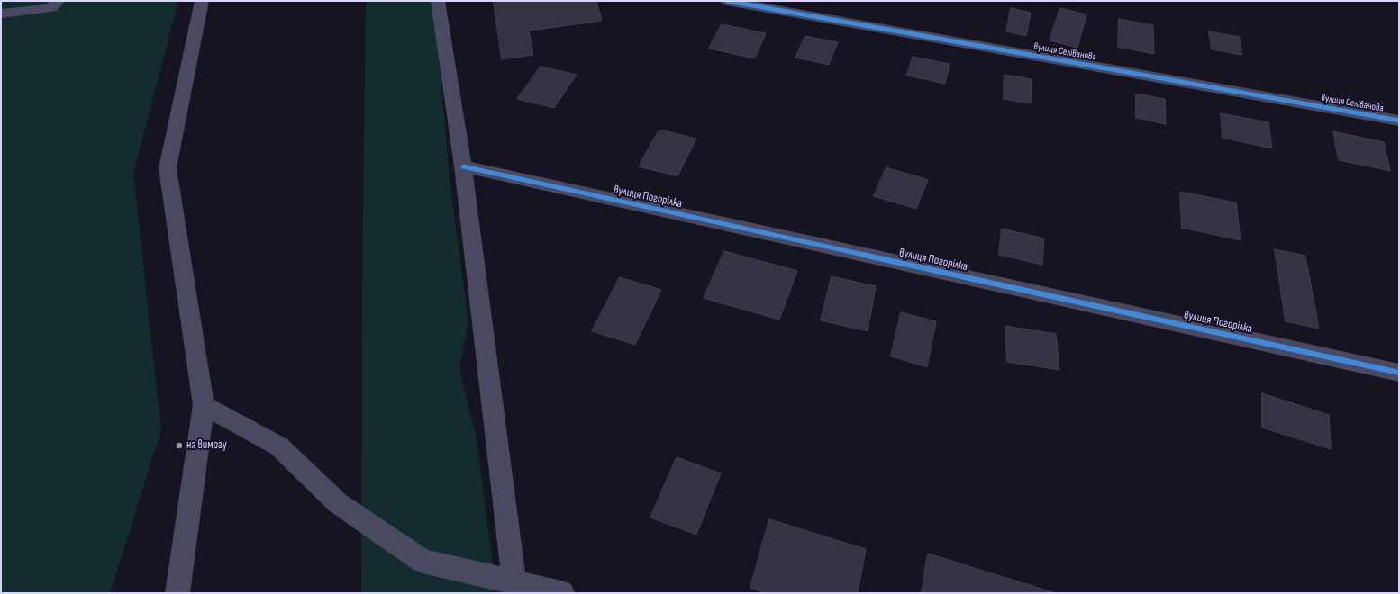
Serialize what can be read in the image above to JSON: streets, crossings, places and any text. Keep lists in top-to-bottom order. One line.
{"streets":{"street":["вулиця Селіванова","вулиця Погорілка"]},"places":["на вимогу"]}
